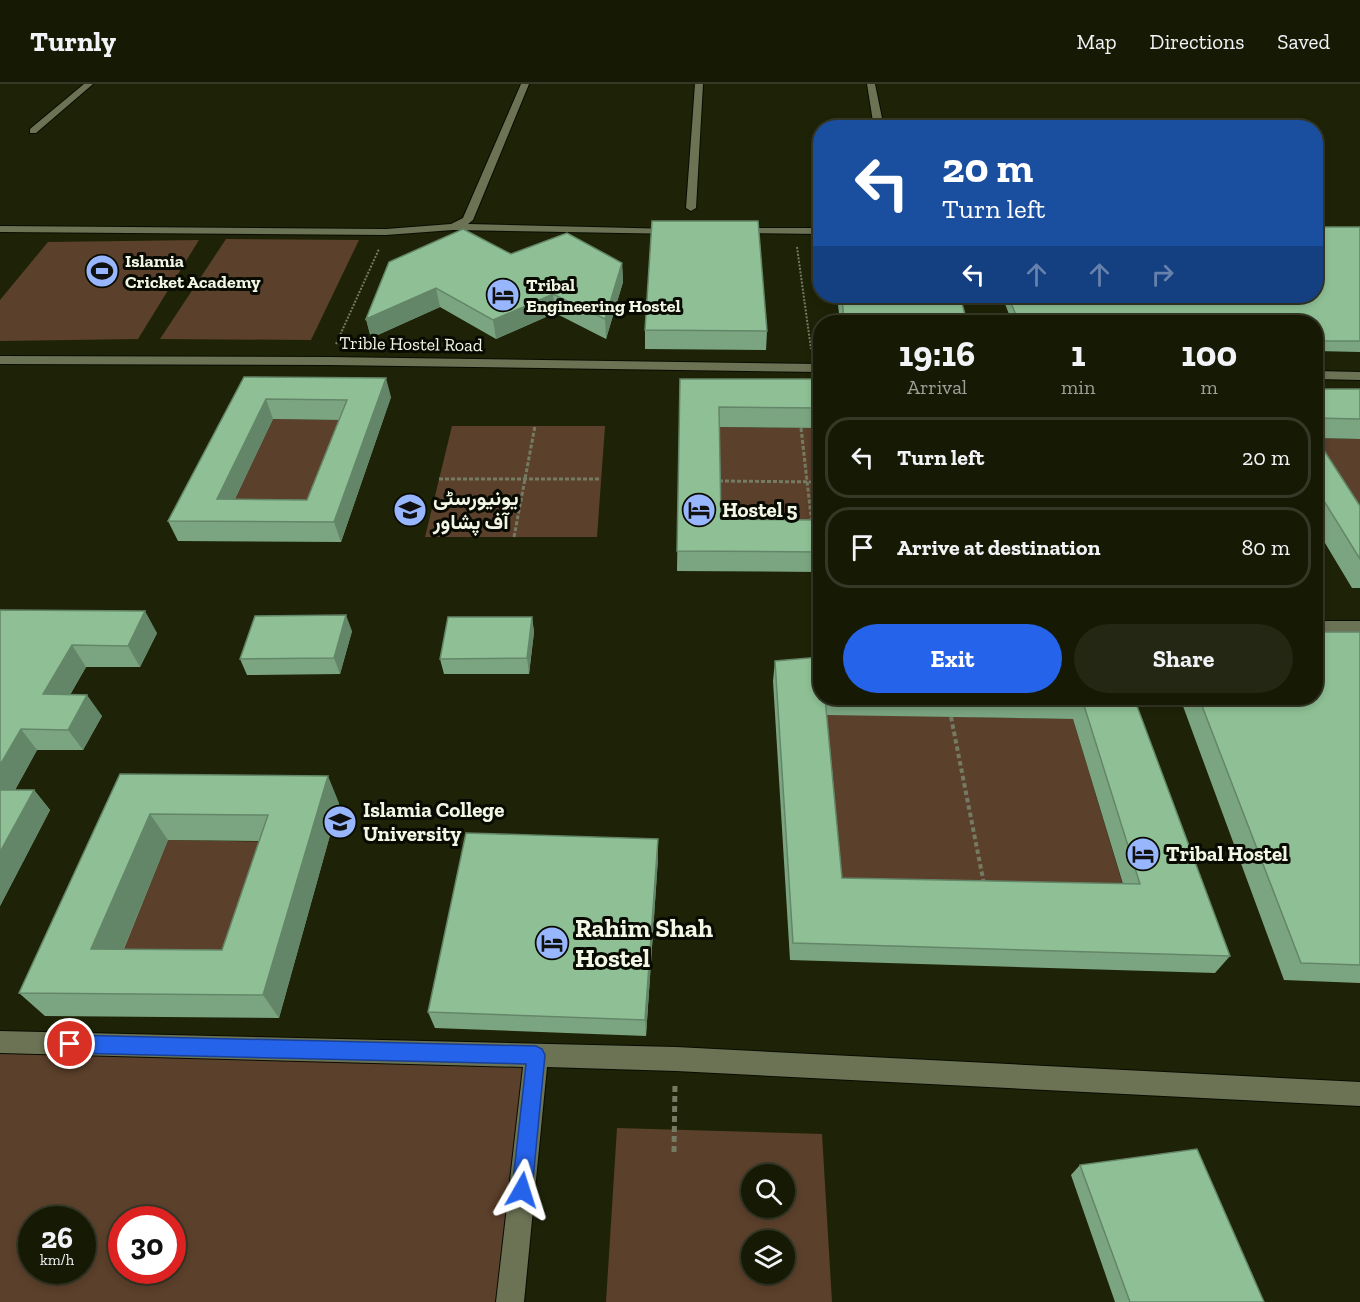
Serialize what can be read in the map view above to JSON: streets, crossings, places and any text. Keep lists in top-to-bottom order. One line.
{"streets":{"street":["Trible Hostel Road"]},"places":{"sports":["Islamia Cricket Academy"],"hotel":["Tribal Engineering Hostel","Hostel 5","Tribal Hostel","Rahim Shah Hostel"],"school or university":["یونیورسٹی آف پشاور","Islamia College University"]},"page":{"header":"Turnly","nav":["Map","Directions","Saved"],"turn":["20 m","Turn left"],"eta":["19:16","Arrival","1","min","100","m"],"list":[{"name":"Turn left","value":"20 m"},{"name":"Arrive at destination","value":"80 m"}],"buttons":["Exit","Share"],"speed":"26 km/h","limit":"30"}}
